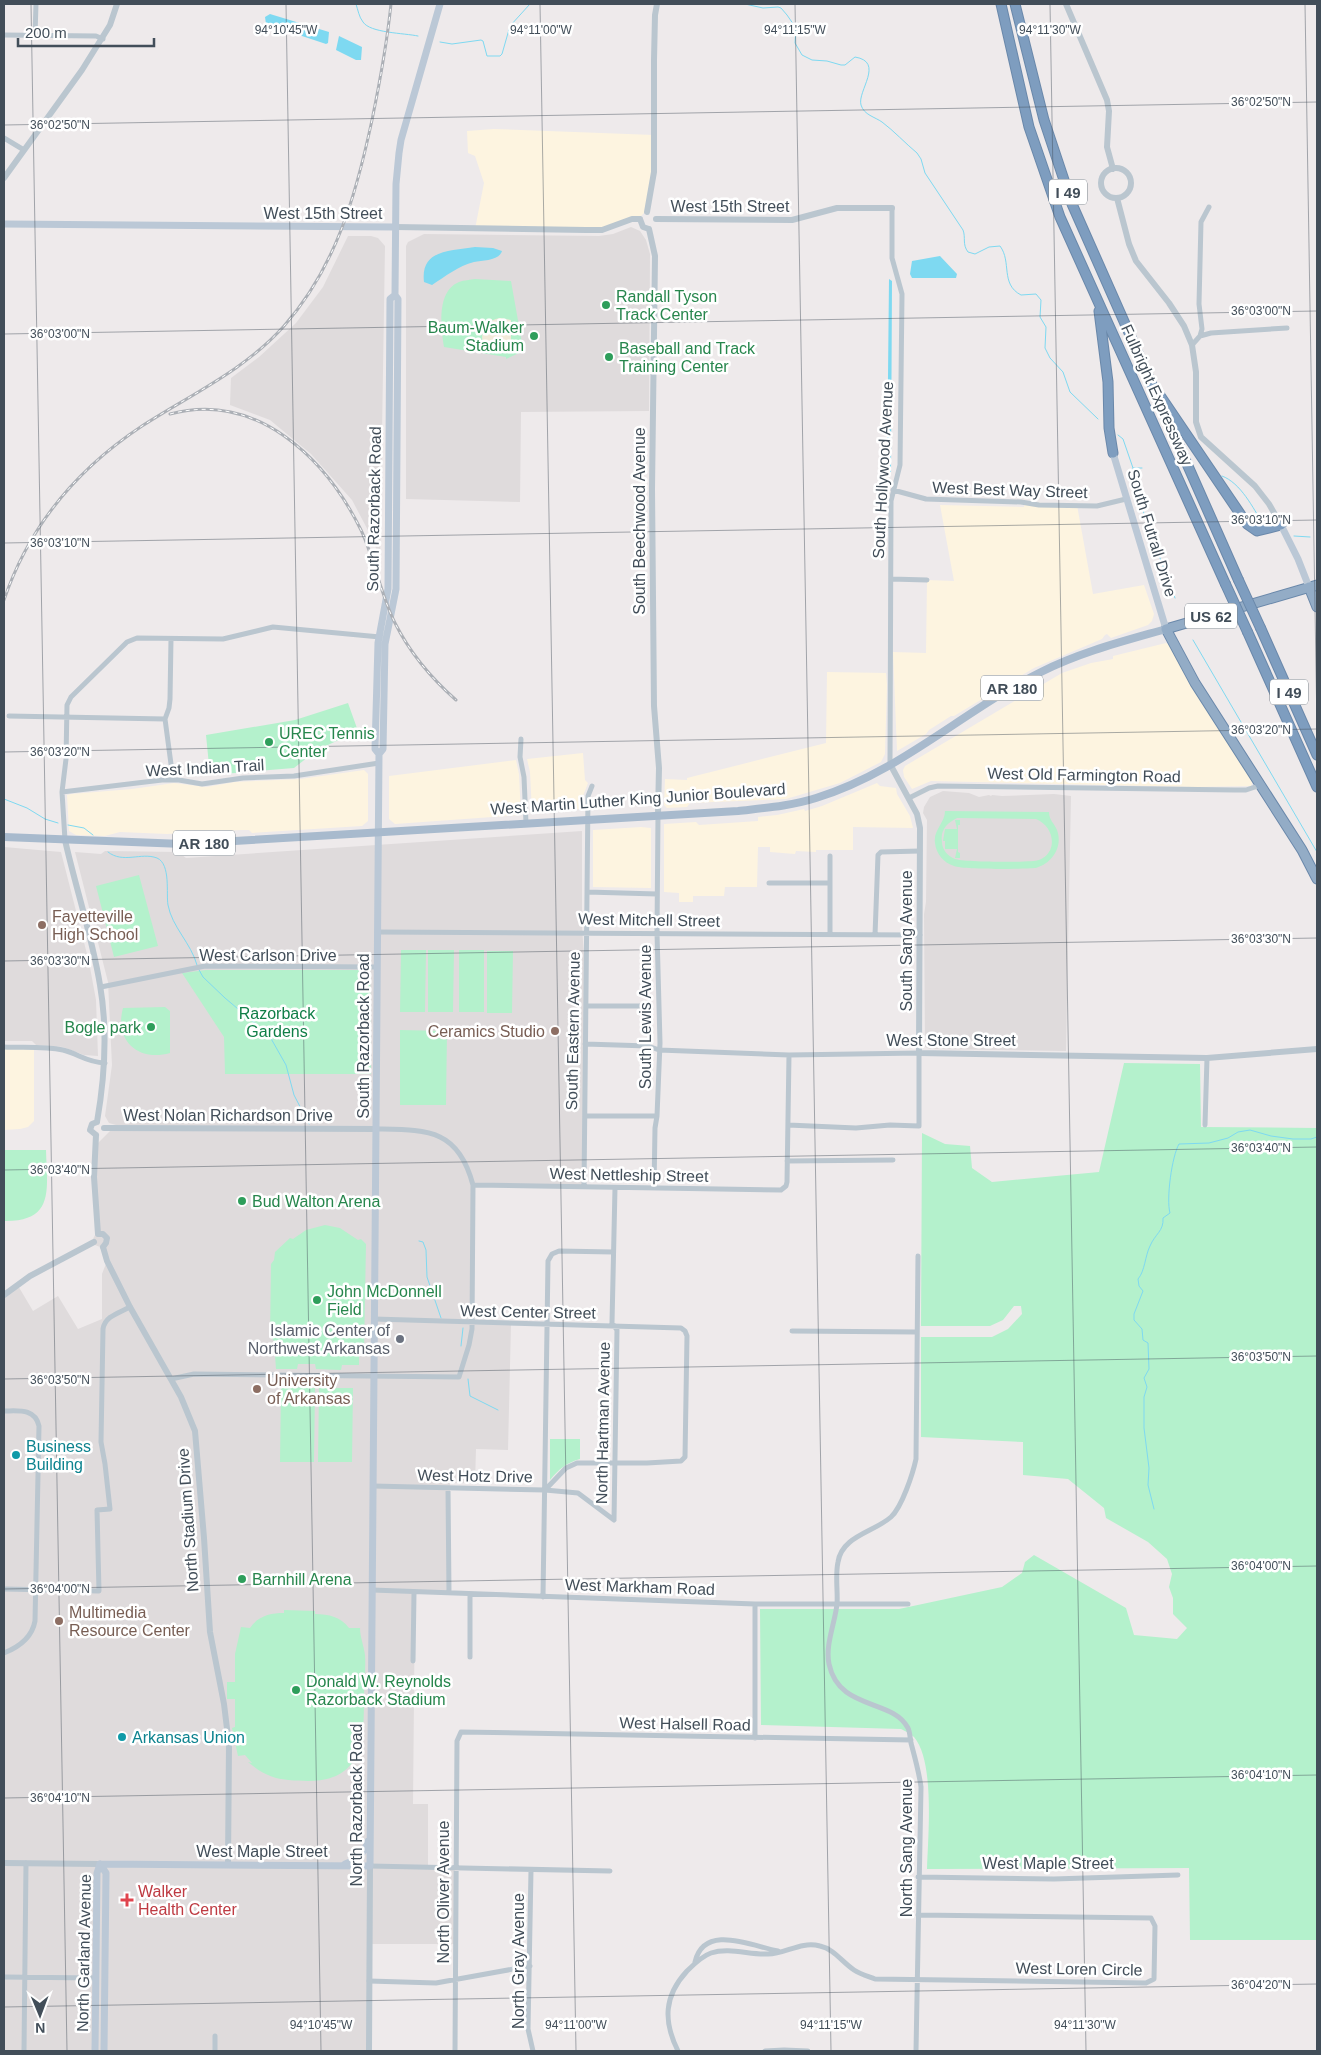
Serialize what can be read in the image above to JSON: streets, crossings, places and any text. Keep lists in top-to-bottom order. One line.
{"streets":{"highway":["I 49","Fulbright Expressway","South Futrall Drive","US 62","West Martin Luther King Junior Boulevard"],"main road":["West 15th Street","South Razorback Road","AR 180","North Razorback Road","West Maple Street","North Garland Avenue"],"street":["South Hollywood Avenue","West Best Way Street","South Beechwood Avenue","West Indian Trail","West Old Farmington Road","West Mitchell Street","South Sang Avenue","West Carlson Drive","South Lewis Avenue","South Eastern Avenue","West Stone Street","West Nolan Richardson Drive","West Nettleship Street","West Center Street","North Hartman Avenue","West Hotz Drive","North Stadium Drive","West Markham Road","West Halsell Road","North Sang Avenue","North Oliver Avenue","North Gray Avenue","West Loren Circle"]},"crossings":[["West 15th Street","South Hollywood Avenue"],["West 15th Street","South Razorback Road"],["West 15th Street","South Beechwood Avenue"],["South Hollywood Avenue","West Best Way Street"],["South Hollywood Avenue","West Martin Luther King Junior Boulevard"],["South Hollywood Avenue","South Sang Avenue"],["West Best Way Street","South Futrall Drive"],["South Razorback Road","West Indian Trail"],["South Razorback Road","West Martin Luther King Junior Boulevard"],["South Razorback Road","West Mitchell Street"],["South Razorback Road","West Carlson Drive"],["South Razorback Road","West Nolan Richardson Drive"],["South Razorback Road","West Center Street"],["South Razorback Road","North Razorback Road"],["South Beechwood Avenue","West Martin Luther King Junior Boulevard"],["South Beechwood Avenue","South Lewis Avenue"],["South Futrall Drive","West Old Farmington Road"],["South Futrall Drive","West Martin Luther King Junior Boulevard"],["West Old Farmington Road","South Sang Avenue"],["West Martin Luther King Junior Boulevard","South Sang Avenue"],["West Martin Luther King Junior Boulevard","South Lewis Avenue"],["West Martin Luther King Junior Boulevard","South Eastern Avenue"],["West Mitchell Street","South Sang Avenue"],["West Mitchell Street","South Lewis Avenue"],["West Mitchell Street","South Eastern Avenue"],["South Sang Avenue","West Stone Street"],["South Lewis Avenue","West Stone Street"],["South Lewis Avenue","West Nettleship Street"],["South Eastern Avenue","West Stone Street"],["South Eastern Avenue","West Nettleship Street"],["West Nolan Richardson Drive","West Nettleship Street"],["West Nolan Richardson Drive","West Center Street"],["West Nolan Richardson Drive","North Razorback Road"],["West Nettleship Street","North Hartman Avenue"],["West Center Street","North Hartman Avenue"],["West Center Street","West Hotz Drive"],["West Center Street","North Razorback Road"],["North Hartman Avenue","West Hotz Drive"],["West Hotz Drive","North Razorback Road"],["North Stadium Drive","West Maple Street"],["West Markham Road","North Razorback Road"],["West Markham Road","North Sang Avenue"],["West Halsell Road","North Sang Avenue"],["West Halsell Road","North Oliver Avenue"],["North Razorback Road","West Maple Street"],["North Sang Avenue","West Maple Street"],["North Sang Avenue","West Loren Circle"],["West Maple Street","North Oliver Avenue"],["West Maple Street","North Garland Avenue"],["West Maple Street","North Gray Avenue"]],"parks":["Razorback Gardens"],"places":{"other":["Randall Tyson Track Center","Baum-Walker Stadium","Baseball and Track Training Center","UREC Tennis Center","Fayetteville High School","Bogle park","Ceramics Studio","Bud Walton Arena","John McDonnell Field","Islamic Center of Northwest Arkansas","University of Arkansas","Business Building","Barnhill Arena","Multimedia Resource Center","Donald W. Reynolds Razorback Stadium","Arkansas Union"],"health":["Walker Health Center"]},"scale_bar":"200 m","north":"bottom","coordinates":["94°10'45\"W","94°11'00\"W","94°11'15\"W","94°11'30\"W","36°02'50\"N","36°03'00\"N","36°03'10\"N","36°03'20\"N","36°03'30\"N","36°03'40\"N","36°03'50\"N","36°04'00\"N","36°04'10\"N","36°04'20\"N"]}
